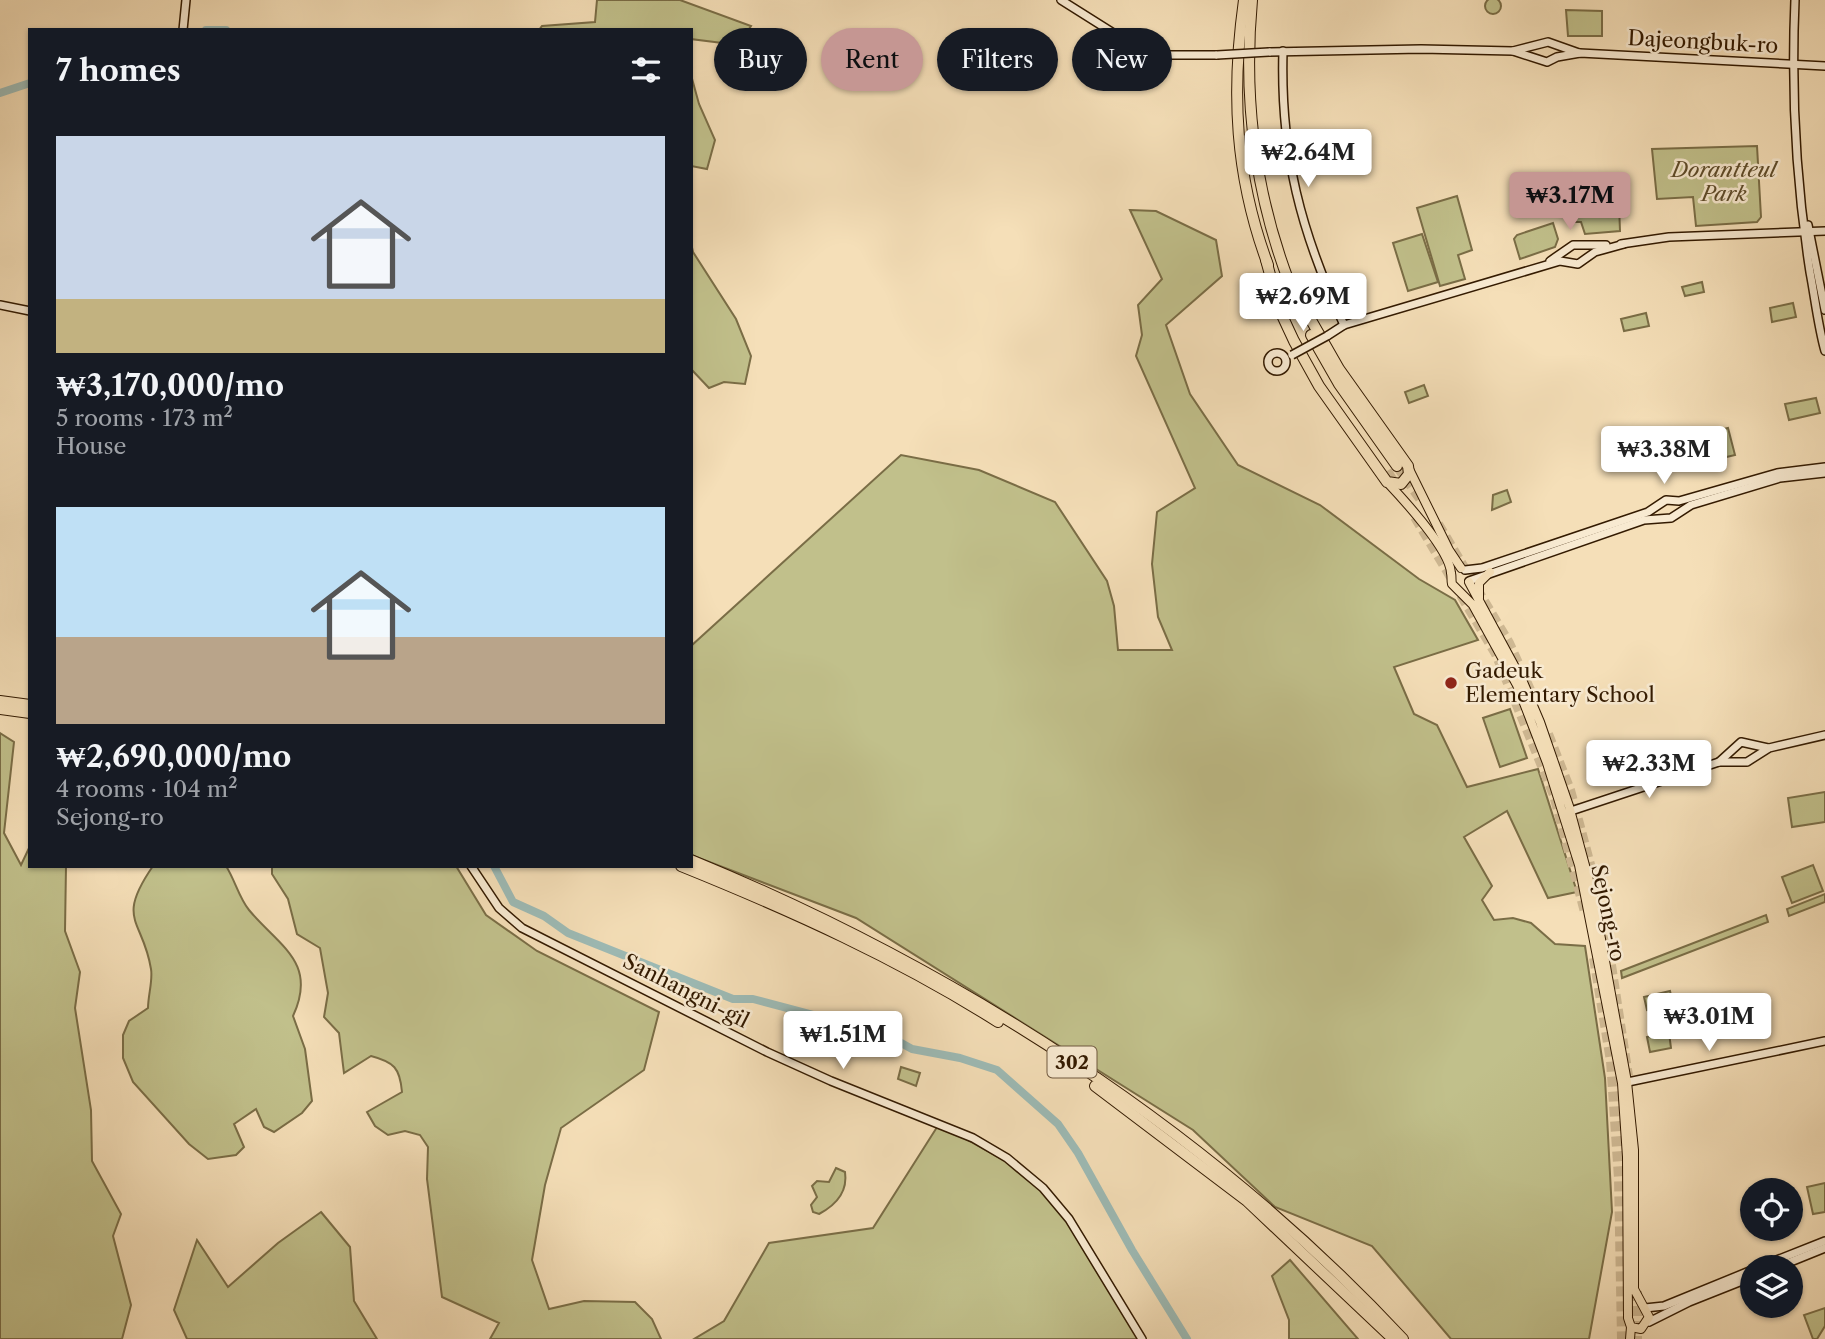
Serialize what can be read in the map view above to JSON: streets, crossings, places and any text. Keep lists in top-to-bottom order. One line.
{"streets":{"highway":["302"],"main road":["Sejong-ro"],"street":["Dajeongbuk-ro","Sanhangni-gil"]},"parks":["Dorantteul Park"],"places":["Gadeuk Elementary School"],"page":{"chip":["Buy","Rent","Filters","New"],"heading":"7 homes","list":[{"name":"₩3,170,000/mo","note":"5 rooms · 173 m² · House"},{"name":"₩2,690,000/mo","note":"4 rooms · 104 m² · Sejong-ro"}],"price":["₩2.64M","₩3.17M","₩2.69M","₩3.38M","₩2.33M","₩3.01M","₩1.51M"]}}
